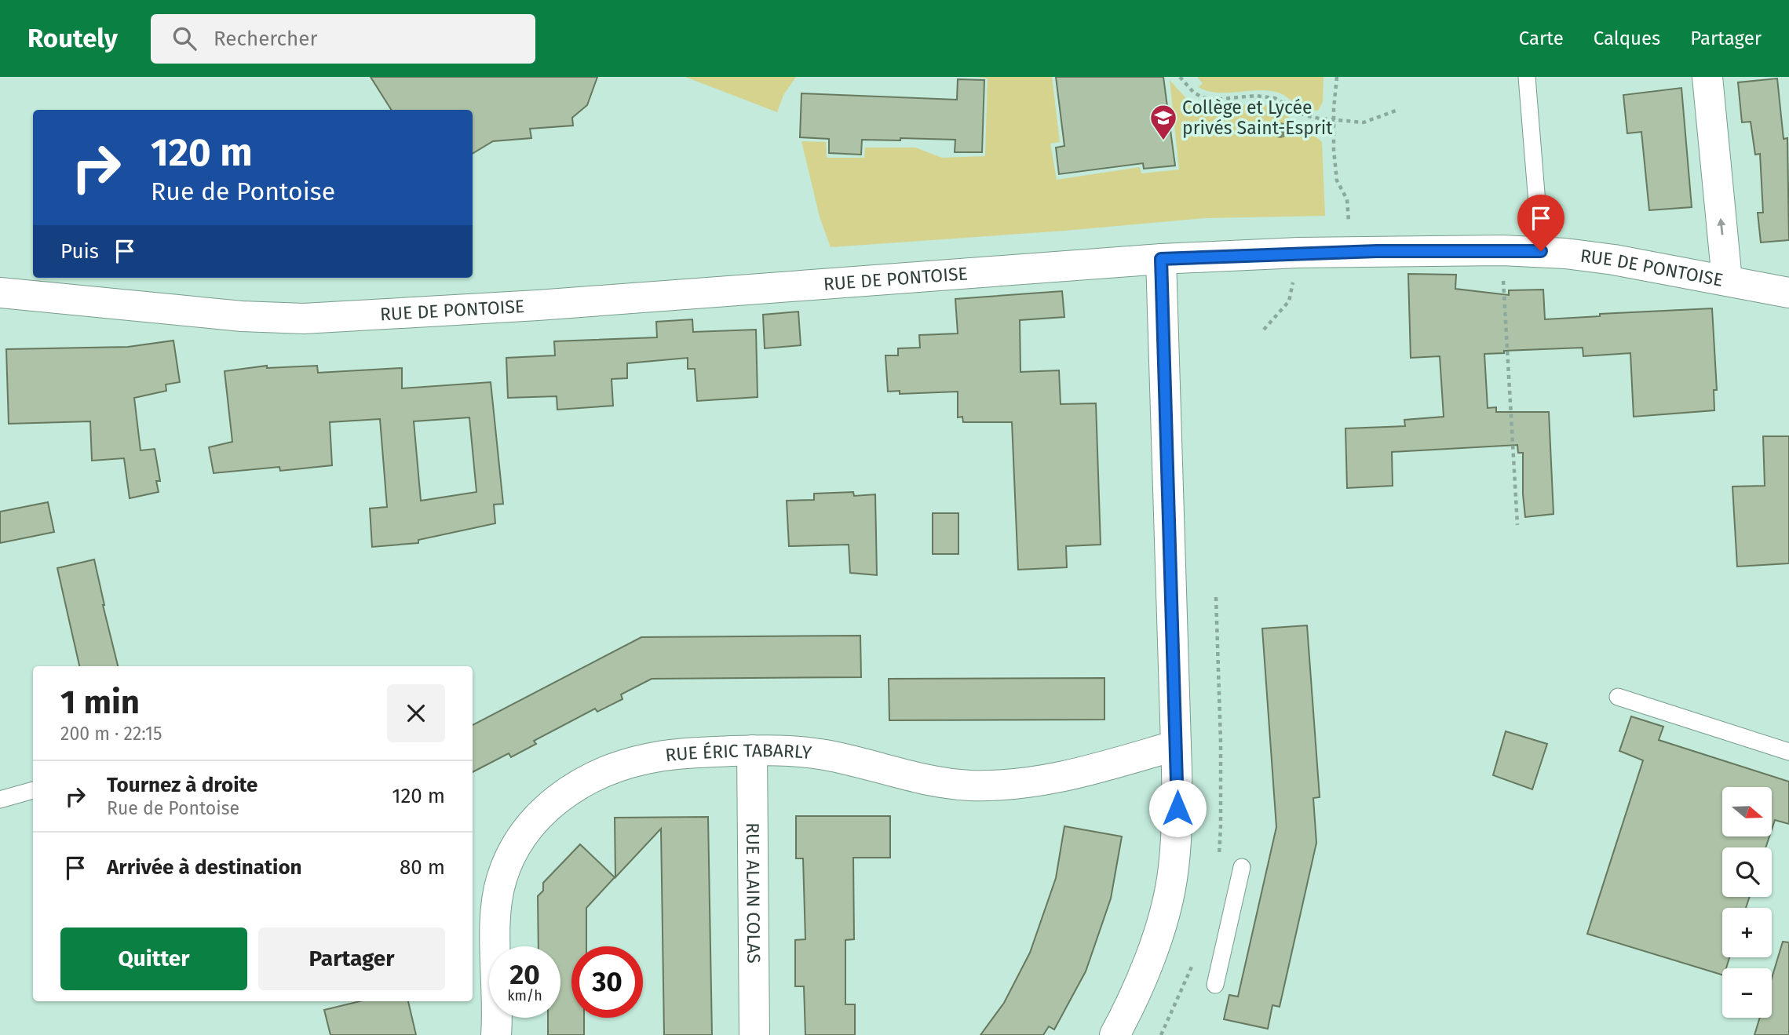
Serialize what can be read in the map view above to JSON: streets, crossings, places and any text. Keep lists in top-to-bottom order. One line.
{"streets":{"street":["RUE DE PONTOISE","RUE ÉRIC TABARLY","RUE ALAIN COLAS"]},"crossings":[["RUE ÉRIC TABARLY","RUE ALAIN COLAS"]],"places":{"school or university":["Collège et Lycée privés Saint-Esprit"]},"north":"right","page":{"header":"Routely","search":"Rechercher","nav":["Carte","Calques","Partager"],"turn":["120 m","Rue de Pontoise"],"then":"Puis","heading":["1 min","200 m · 22:15"],"list":[{"name":"Tournez à droite","note":"Rue de Pontoise","value":"120 m"},{"name":"Arrivée à destination","value":"80 m"}],"map_buttons":["+","−"],"buttons":["Quitter","Partager"],"speed":"20 km/h","limit":"30"}}
